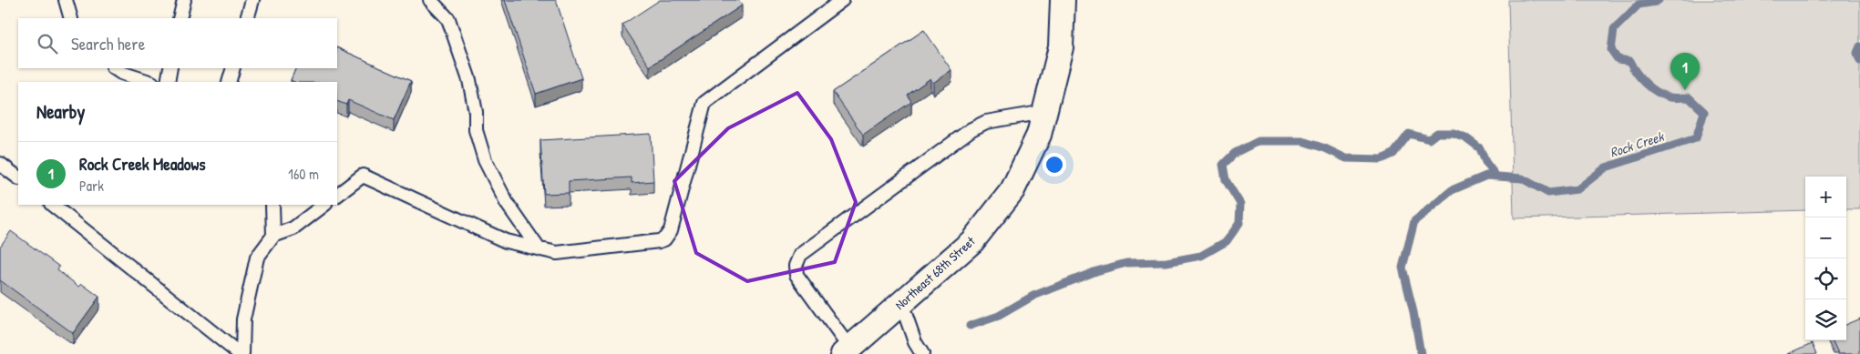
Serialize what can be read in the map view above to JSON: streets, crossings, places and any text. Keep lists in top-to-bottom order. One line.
{"streets":{"street":["Northeast 68th Street"]},"water":["Rock Creek"],"page":{"search":"Search here","pins":"1","heading":"Nearby","list":[{"mark":"1","name":"Rock Creek Meadows","note":"Park","value":"160 m"}],"map_buttons":["+","−"]}}
